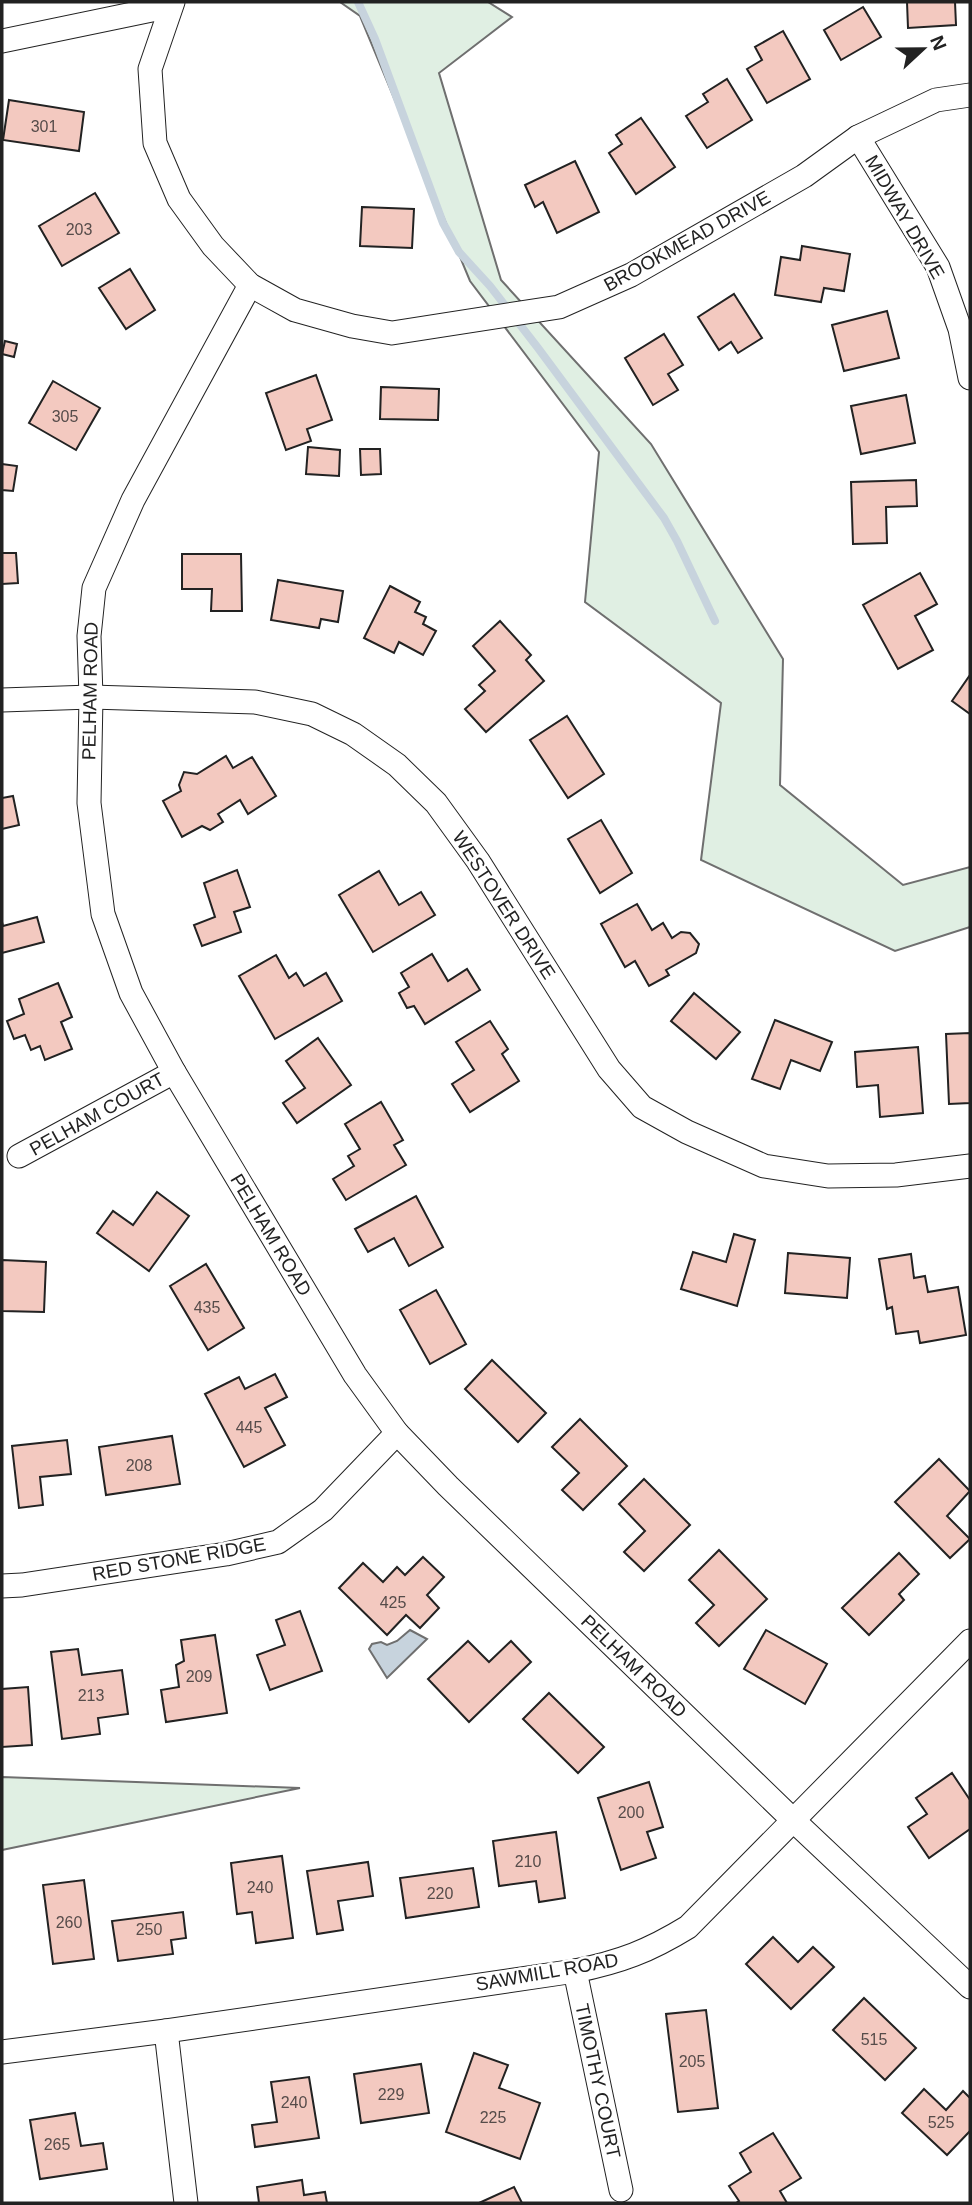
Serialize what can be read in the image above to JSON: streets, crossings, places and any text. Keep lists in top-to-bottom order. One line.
{"streets":{"street":["MIDWAY DRIVE","BROOKMEAD DRIVE","PELHAM ROAD","WESTOVER DRIVE","PELHAM COURT","RED STONE RIDGE","SAWMILL ROAD","TIMOTHY COURT"]},"crossings":[["MIDWAY DRIVE","BROOKMEAD DRIVE"],["BROOKMEAD DRIVE","PELHAM ROAD"],["PELHAM ROAD","WESTOVER DRIVE"],["PELHAM ROAD","PELHAM COURT"],["PELHAM ROAD","RED STONE RIDGE"],["PELHAM ROAD","SAWMILL ROAD"],["SAWMILL ROAD","TIMOTHY COURT"]],"house_numbers":["301","203","305","435","445","208","425","209","213","200","210","240","220","260","250","515","205","229","240","225","525","265"],"north":"right"}
